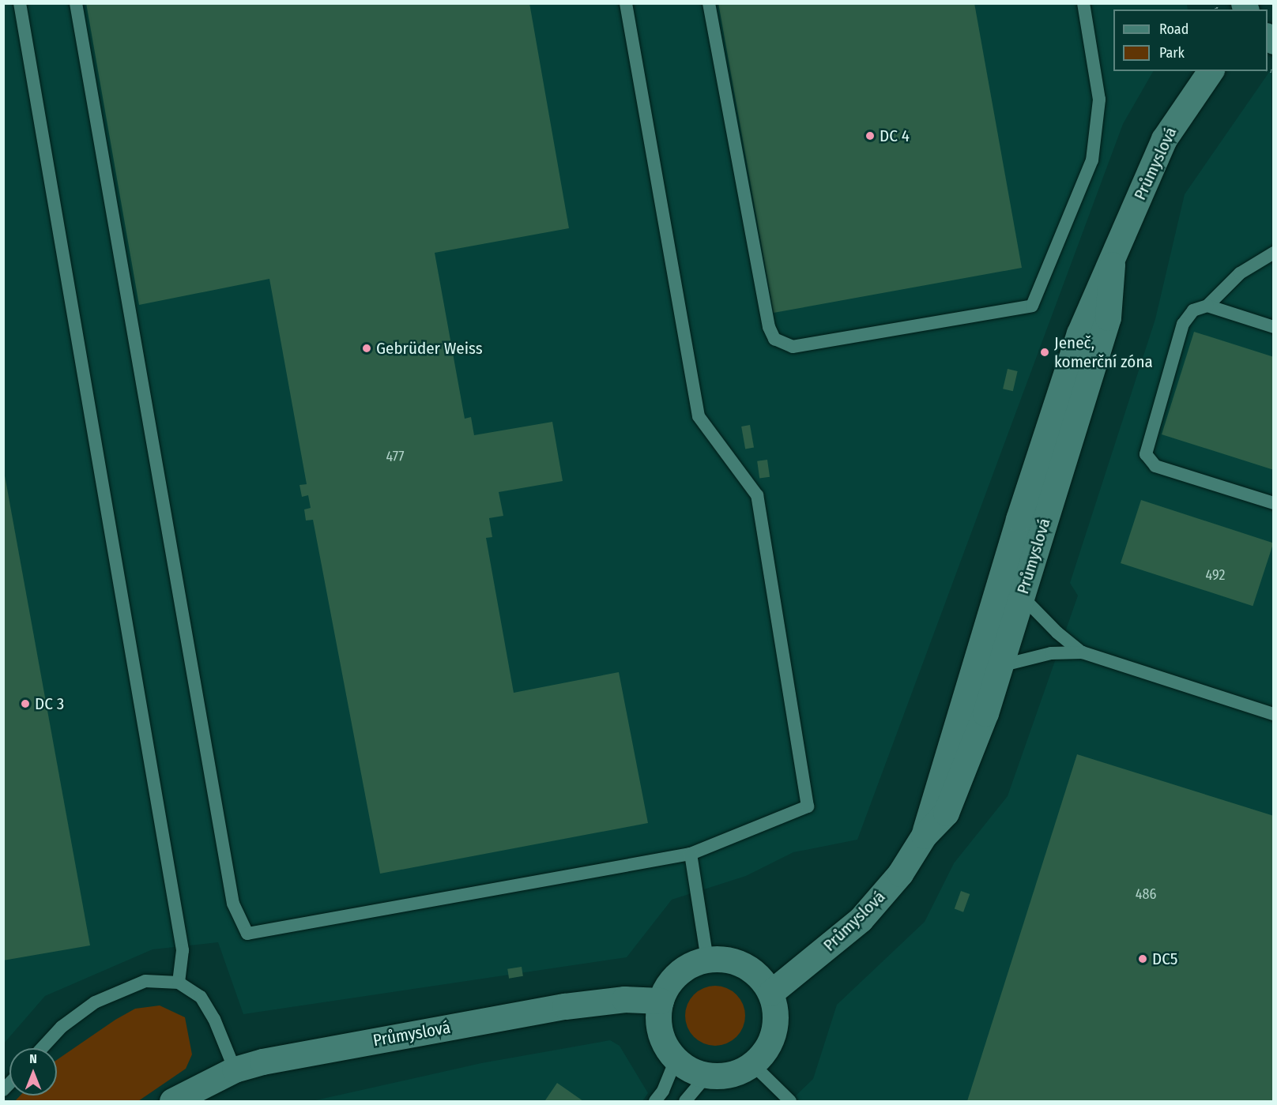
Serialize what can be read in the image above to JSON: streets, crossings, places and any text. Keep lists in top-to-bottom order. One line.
{"streets":{"main road":["Průmyslová"]},"places":["DC 4","Gebrüder Weiss","Jeneč, komerční zóna","DC 3","DC5"],"house_numbers":["477","492","486"],"legend":["Road","Park"],"north":"top"}
